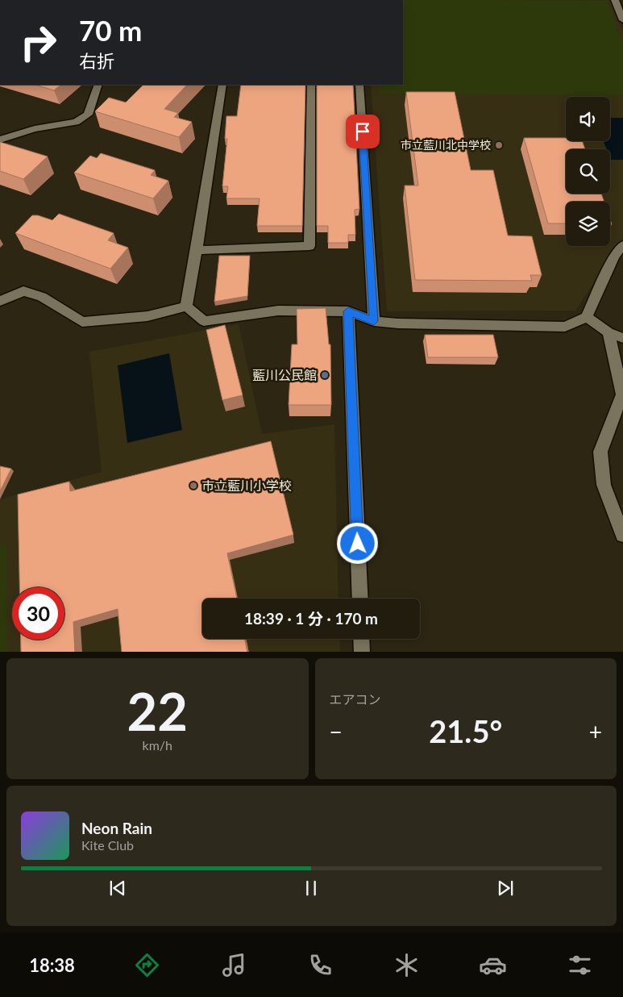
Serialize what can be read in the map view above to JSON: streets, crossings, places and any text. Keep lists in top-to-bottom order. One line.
{"places":["市立藍川北中学校","藍川公民館","市立藍川小学校"],"page":{"turn":["70 m","右折"],"limit":"30","trip":"18:39 · 1 分 · 170 m","tile":[["22","km/h"],"エアコン"],"heat":["−","21.5°","+"],"song":["Neon Rain","Kite Club"],"tabs":"18:38"}}
